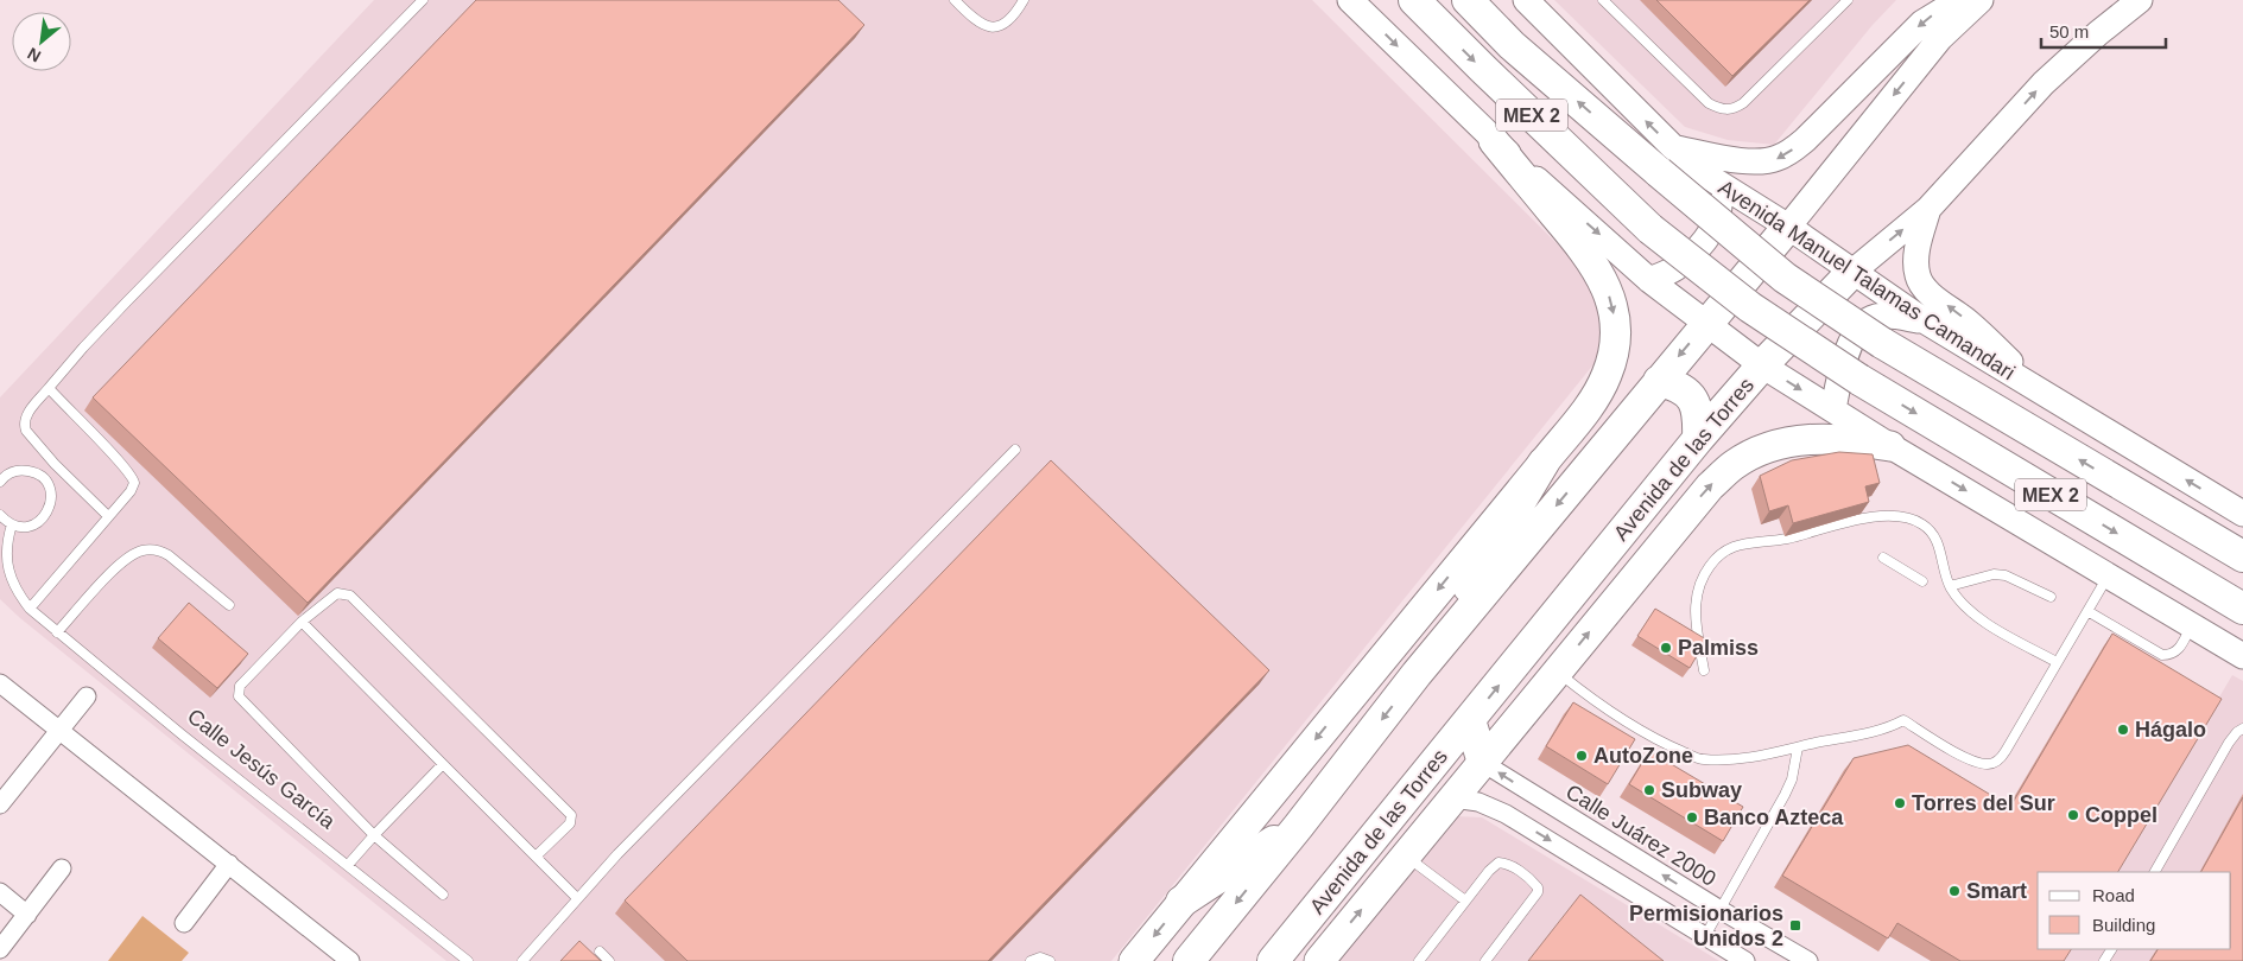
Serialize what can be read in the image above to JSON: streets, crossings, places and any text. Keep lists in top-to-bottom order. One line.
{"streets":{"highway":["MEX 2","Avenida de las Torres"],"main road":["Avenida Manuel Talamas Camandari"],"street":["Calle Juárez 2000"],"lane":["Calle Jesús García"]},"crossings":[["MEX 2","Avenida Manuel Talamas Camandari"],["Avenida Manuel Talamas Camandari","Avenida de las Torres"],["Avenida de las Torres","Calle Juárez 2000"]],"places":{"other":["Palmiss","Hágalo","AutoZone","Subway","Torres del Sur","Coppel","Banco Azteca","Smart"],"transit":["Permisionarios Unidos 2"]},"legend":["Road","Building"],"scale_bar":"50 m","north":"bottom left"}
